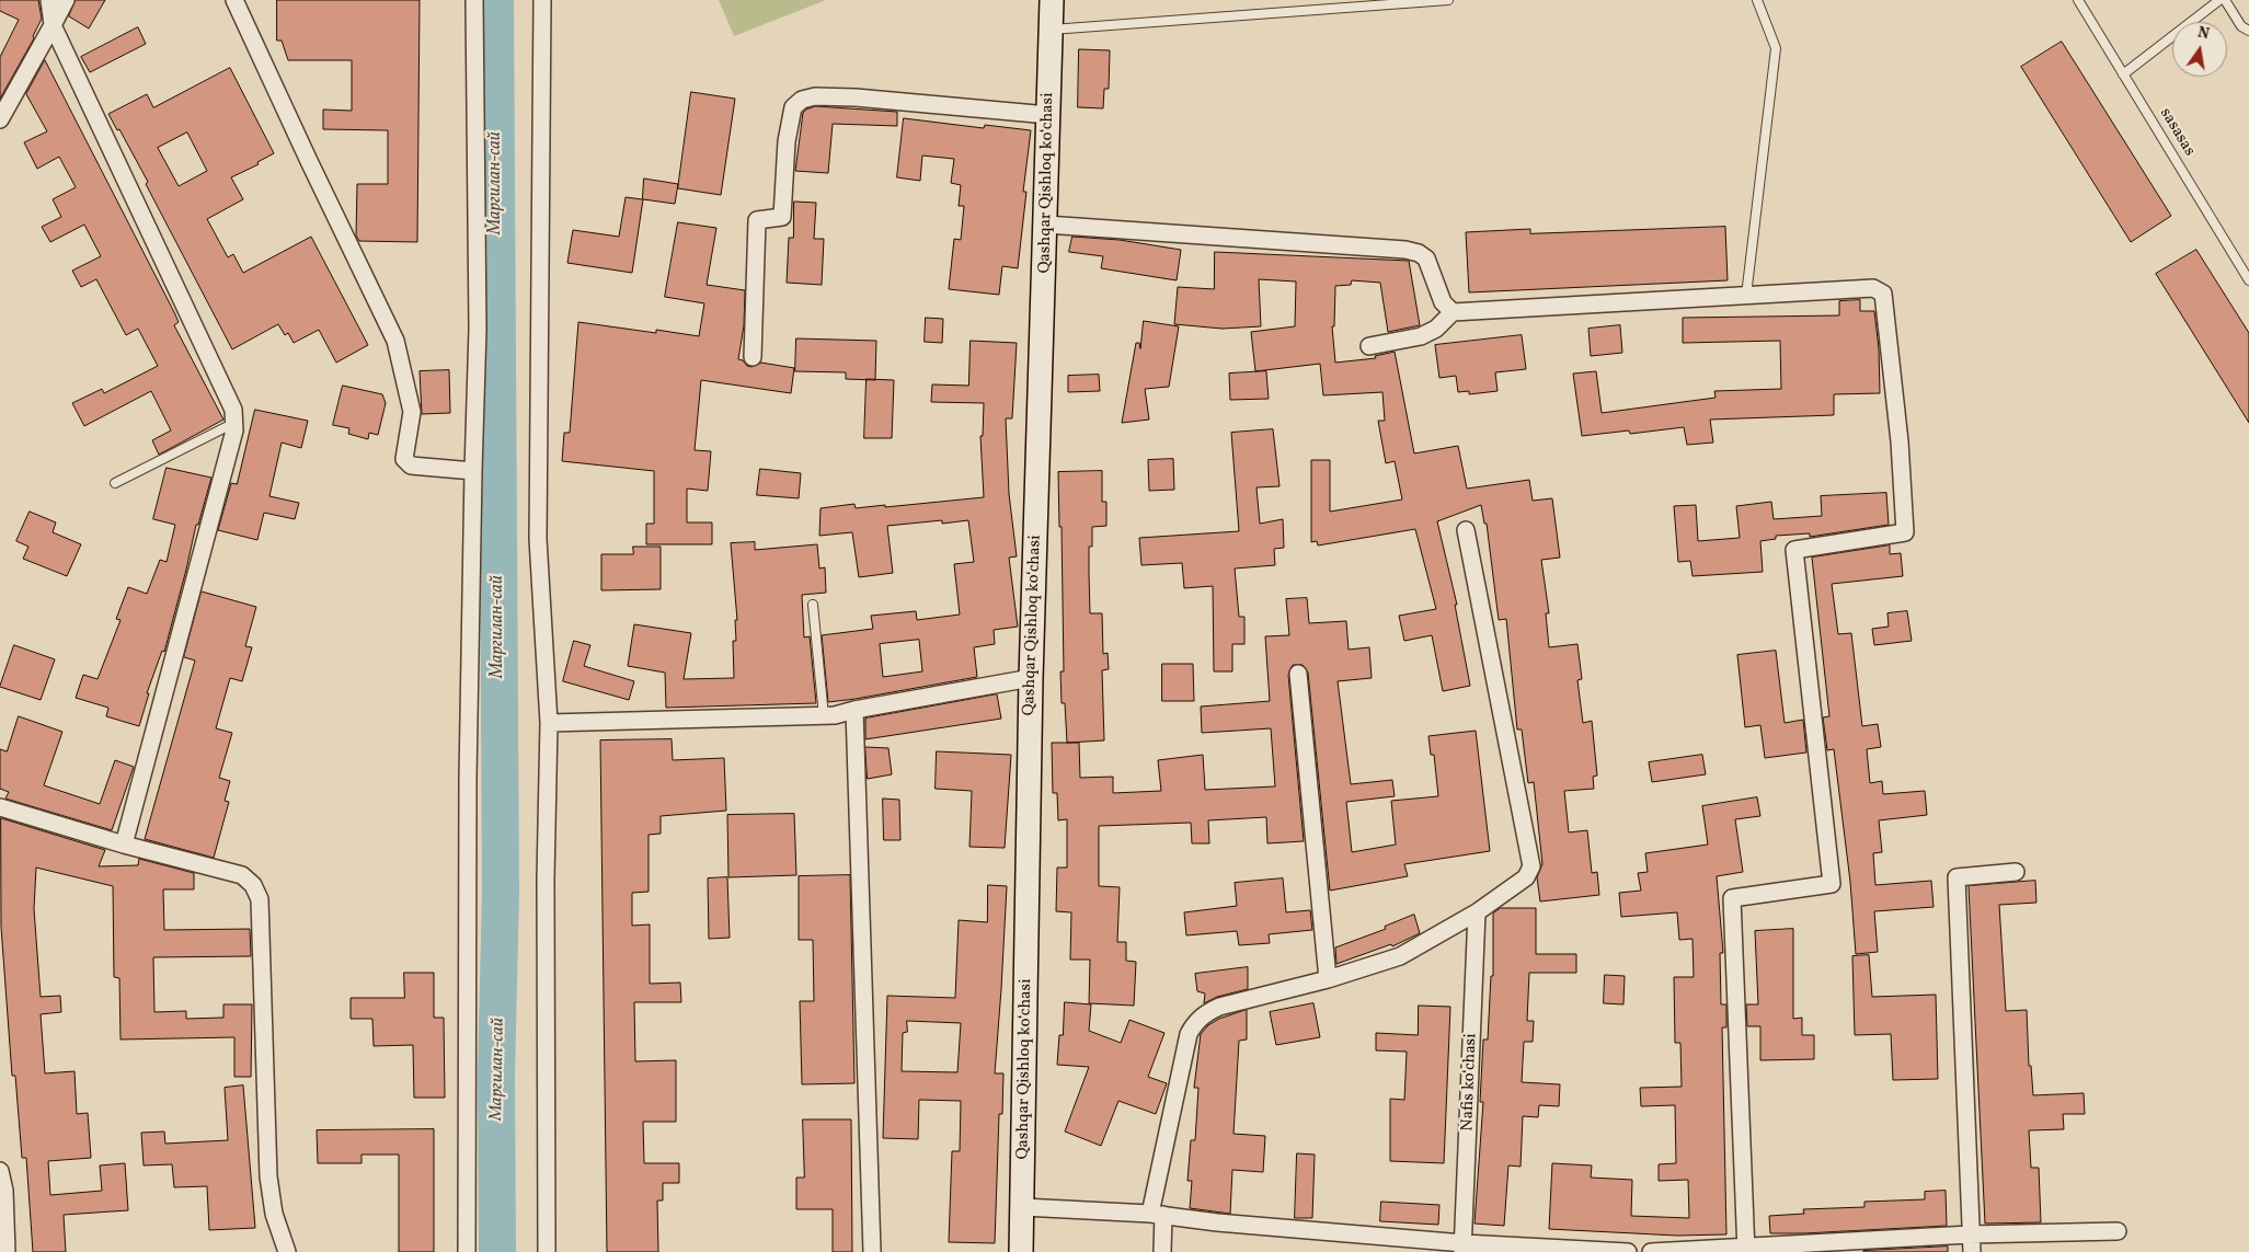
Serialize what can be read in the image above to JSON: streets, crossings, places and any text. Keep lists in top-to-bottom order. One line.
{"streets":{"main road":["Qashqar Qishloq koʻchasi"],"street":["Nafis koʻchasi"],"lane":["sasasas"]},"water":["Маргилан-сай"],"north":"top"}
